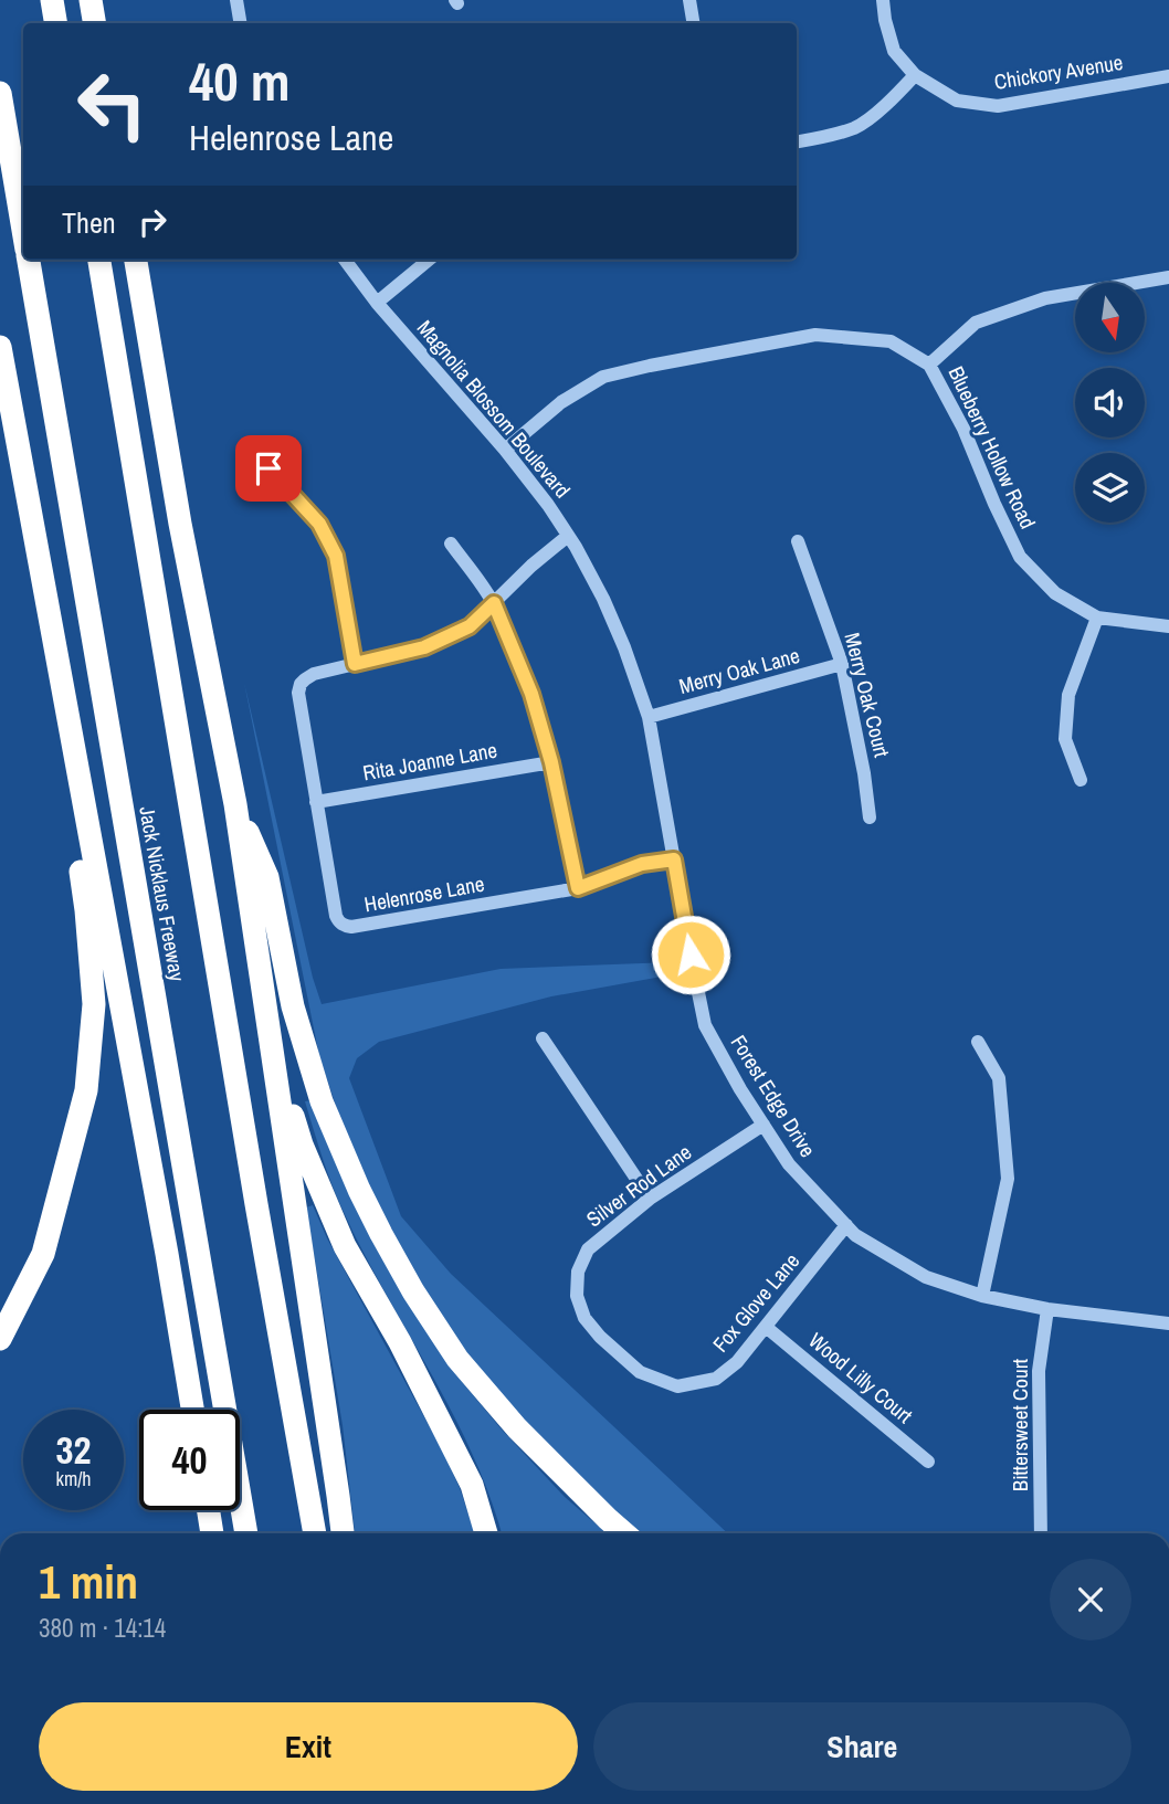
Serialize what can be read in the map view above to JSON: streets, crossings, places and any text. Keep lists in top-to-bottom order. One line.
{"streets":{"highway":["Jack Nicklaus Freeway"],"street":["Chickory Avenue","Magnolia Blossom Boulevard","Blueberry Hollow Road","Merry Oak Lane","Merry Oak Court","Rita Joanne Lane","Helenrose Lane","Forest Edge Drive","Silver Rod Lane","Fox Glove Lane","Wood Lilly Court","Bittersweet Court"]},"crossings":[["Magnolia Blossom Boulevard","Blueberry Hollow Road"],["Magnolia Blossom Boulevard","Merry Oak Lane"],["Magnolia Blossom Boulevard","Helenrose Lane"],["Magnolia Blossom Boulevard","Forest Edge Drive"],["Merry Oak Lane","Merry Oak Court"],["Rita Joanne Lane","Helenrose Lane"],["Forest Edge Drive","Silver Rod Lane"],["Forest Edge Drive","Fox Glove Lane"],["Forest Edge Drive","Bittersweet Court"],["Silver Rod Lane","Fox Glove Lane"],["Fox Glove Lane","Wood Lilly Court"]],"north":"bottom","page":{"turn":["40 m","Helenrose Lane"],"then":"Then","speed":"32 km/h","limit":"40","heading":["1 min","380 m · 14:14"],"buttons":["Exit","Share"]}}
